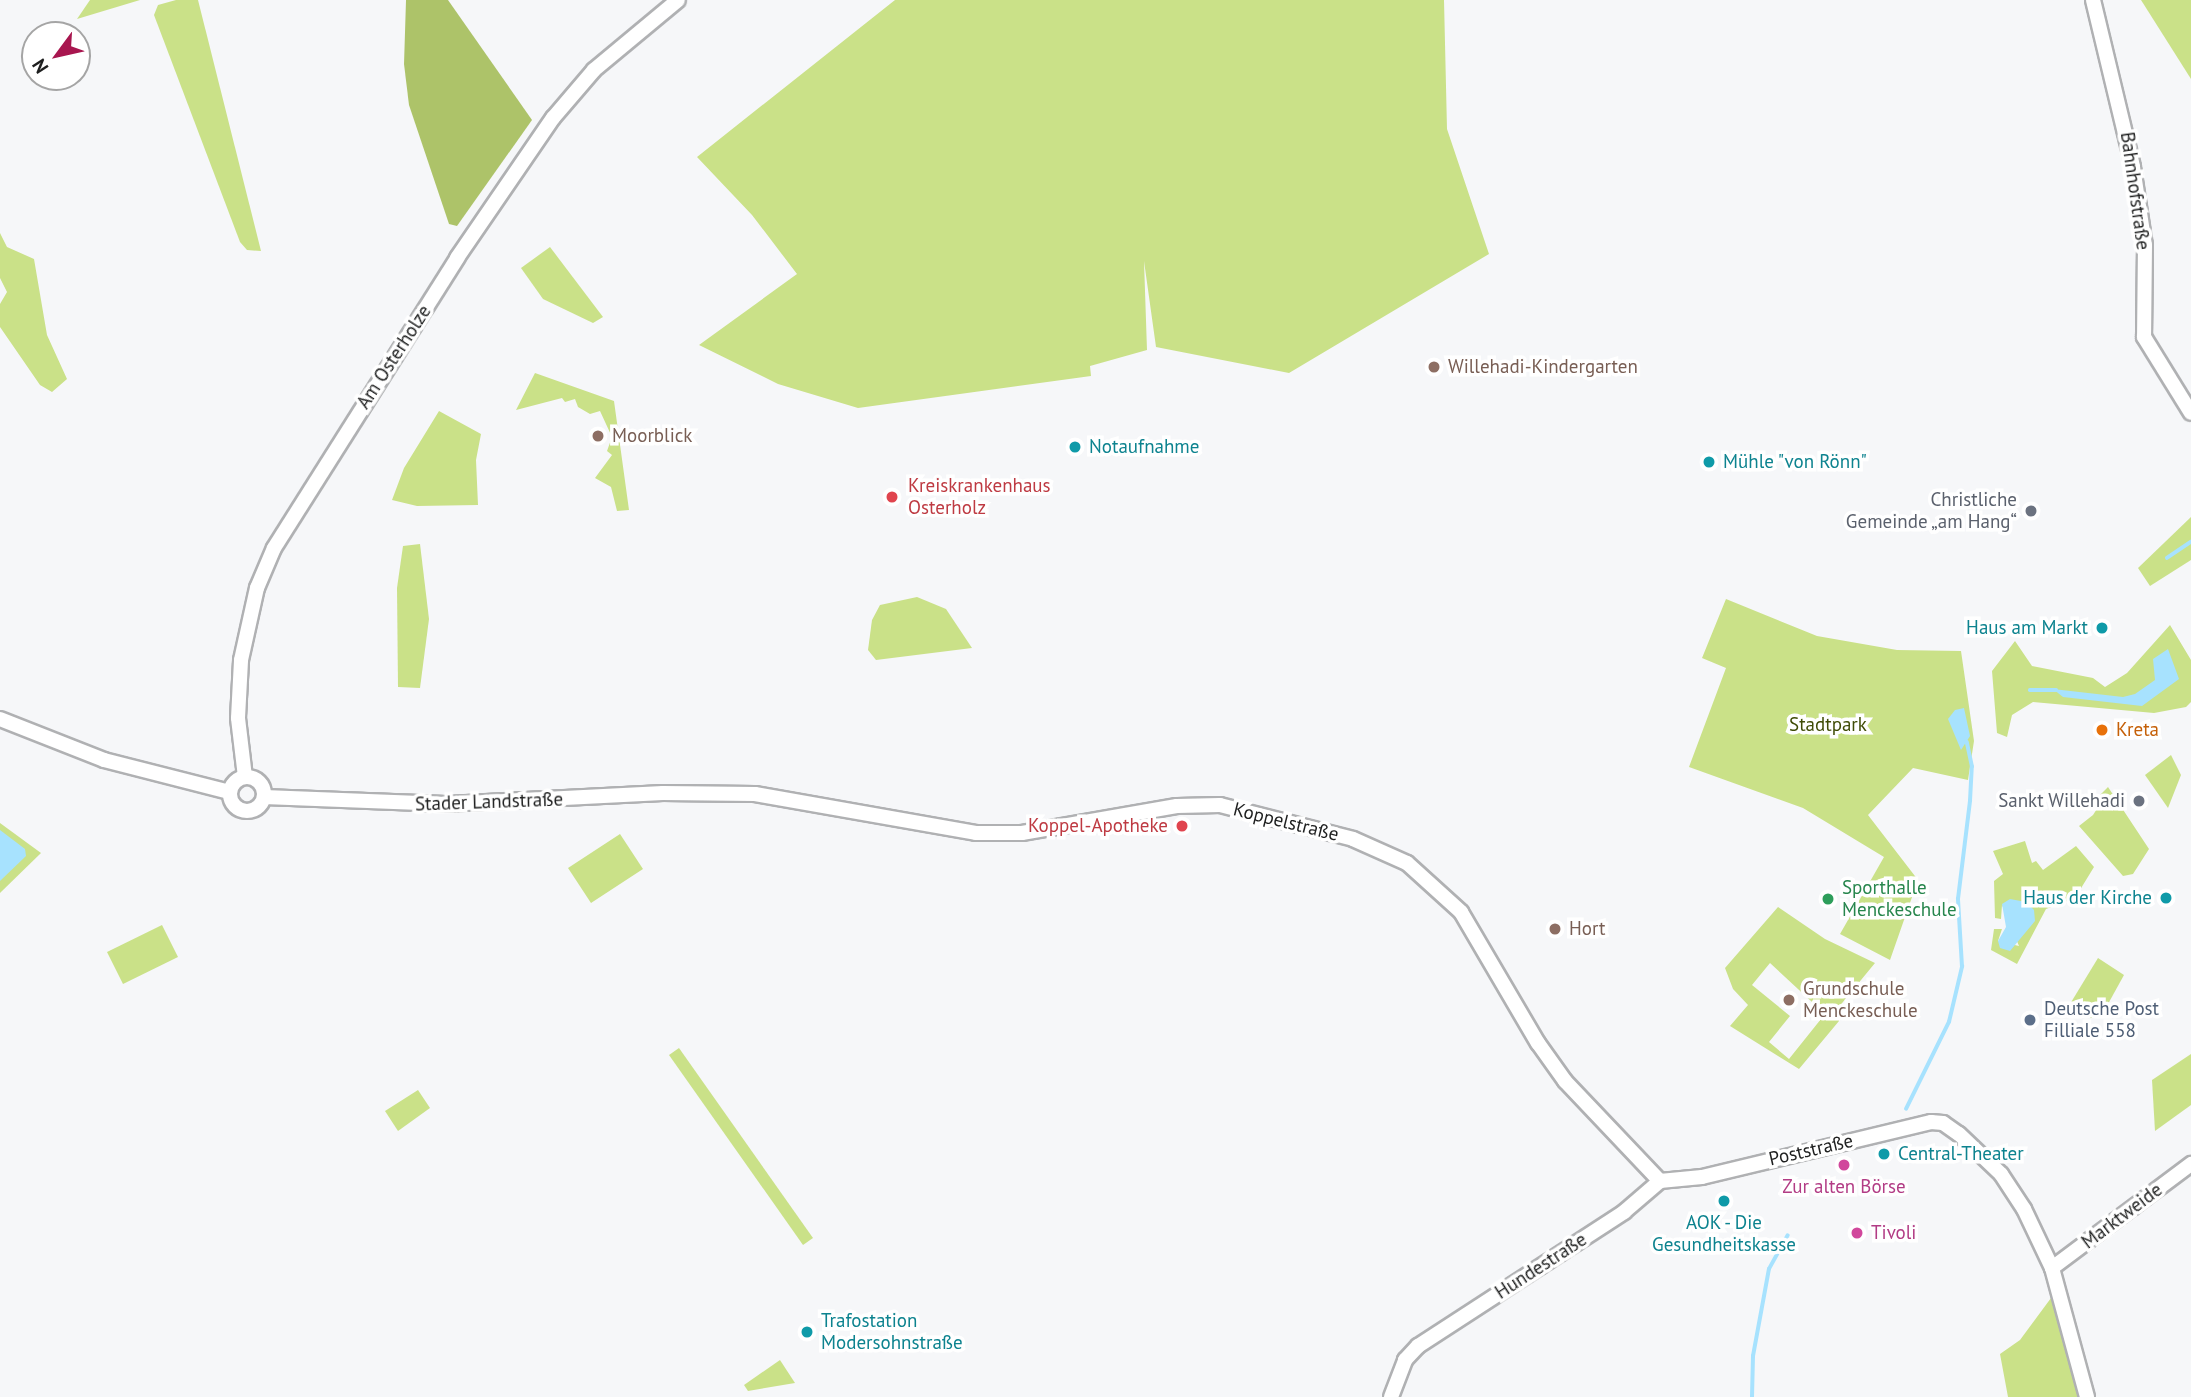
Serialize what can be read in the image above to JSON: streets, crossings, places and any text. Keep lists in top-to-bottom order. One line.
{"streets":{"street":["Bahnhofstraße","Am Osterholze","Stader Landstraße","Koppelstraße","Poststraße","Marktweide","Hundestraße"]},"crossings":[["Am Osterholze","Stader Landstraße"],["Stader Landstraße","Koppelstraße"],["Koppelstraße","Poststraße"],["Koppelstraße","Hundestraße"],["Poststraße","Marktweide"],["Poststraße","Hundestraße"]],"parks":["Stadtpark"],"places":["Willehadi-Kindergarten","Moorblick","Notaufnahme","Mühle \"von Rönn\"","Kreiskrankenhaus Osterholz","Christliche Gemeinde „am Hang“","Haus am Markt","Kreta","Sankt Willehadi","Koppel-Apotheke","Haus der Kirche","Sporthalle Menckeschule","Hort","Grundschule Menckeschule","Deutsche Post Filliale 558","Central-Theater","Zur alten Börse","AOK - Die Gesundheitskasse","Tivoli","Trafostation Modersohnstraße"],"north":"bottom left"}
